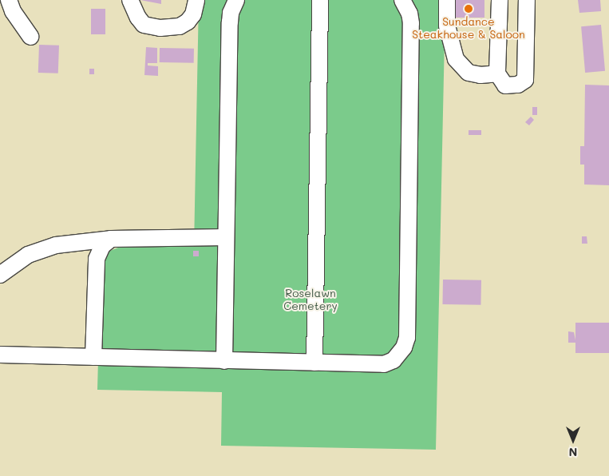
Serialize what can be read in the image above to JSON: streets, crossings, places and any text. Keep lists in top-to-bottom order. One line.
{"parks":["Roselawn Cemetery"],"places":["Sundance Steakhouse & Saloon"],"north":"bottom"}
